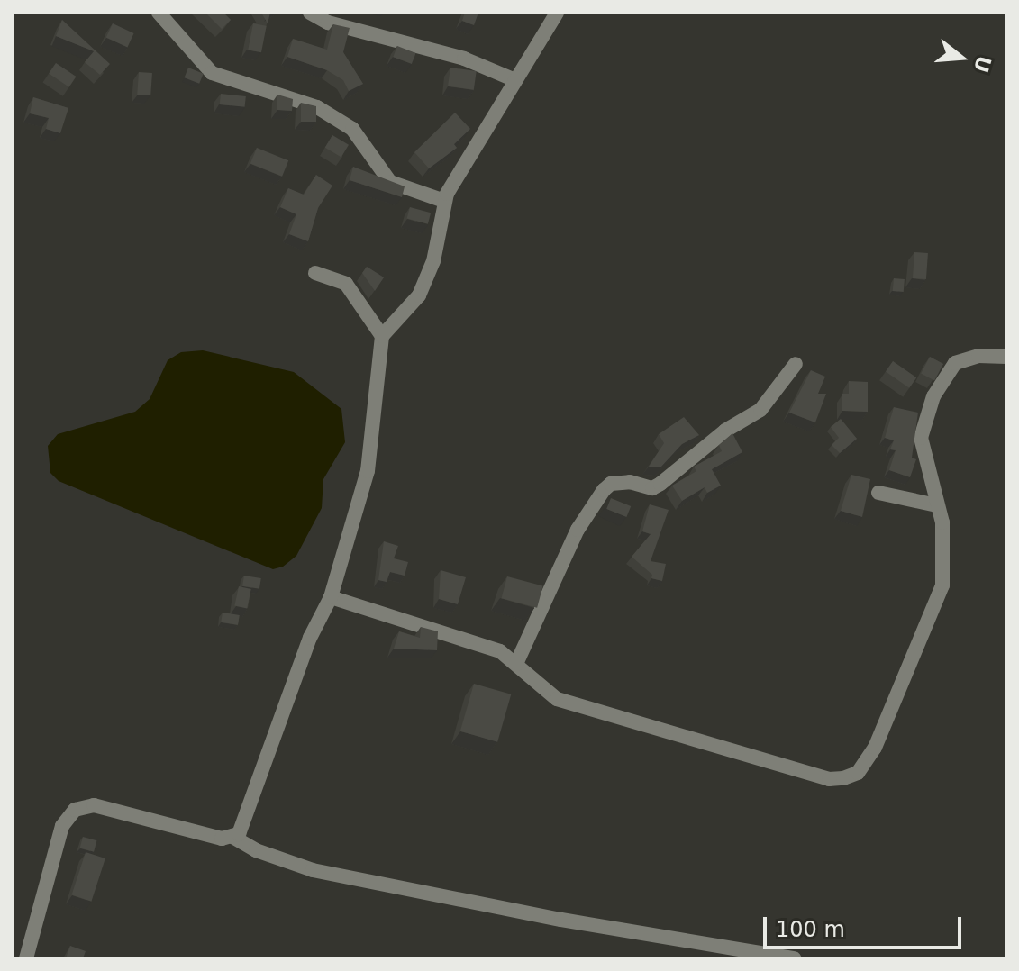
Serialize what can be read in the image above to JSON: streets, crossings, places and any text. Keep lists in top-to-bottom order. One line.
{"scale_bar":"100 m","north":"right"}
